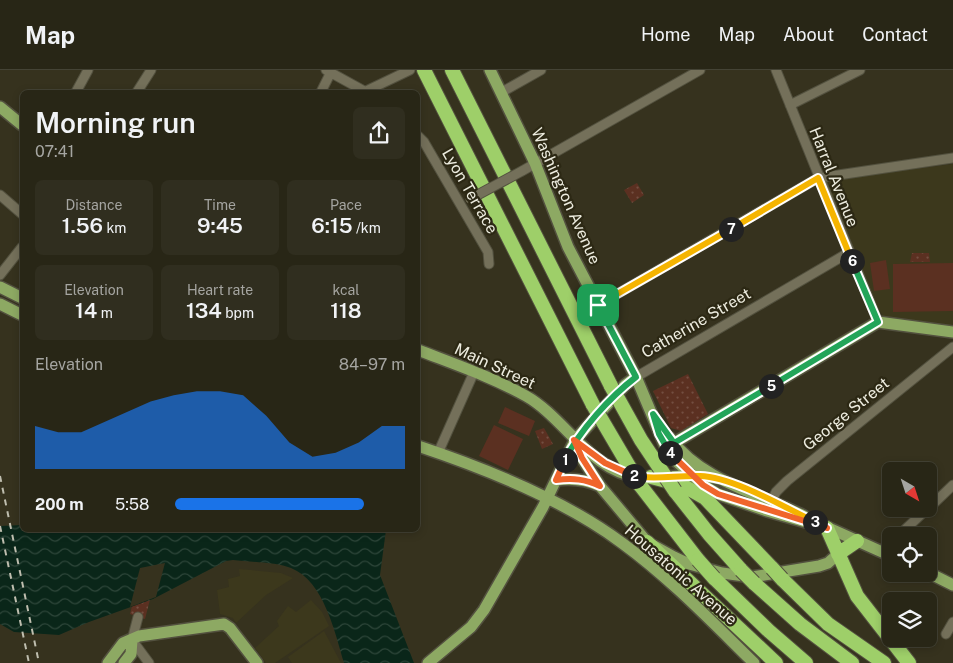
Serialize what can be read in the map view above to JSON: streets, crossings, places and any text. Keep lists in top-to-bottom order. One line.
{"streets":{"main road":["Washington Avenue","Catherine Street","Main Street","Housatonic Avenue"],"street":["Harral Avenue","Lyon Terrace","George Street"]},"crossings":[["Harral Avenue","Catherine Street"],["Washington Avenue","Catherine Street"],["Washington Avenue","Main Street"],["Catherine Street","Main Street"],["Catherine Street","Housatonic Avenue"],["Main Street","George Street"]],"north":"bottom right","page":{"header":"Map","nav":["Home","Map","About","Contact"],"heading":["Morning run","07:41"],"stats":[["Distance","1.56 km"],["Time","9:45"],["Pace","6:15 /km"],["Elevation","14 m"],["Heart rate","134 bpm"],["kcal","118"]],"pins":["7","6","5","4","1","2","3"],"chart":["Elevation","84–97 m"],"list":[{"name":"200 m","note":"5:58"}]}}
